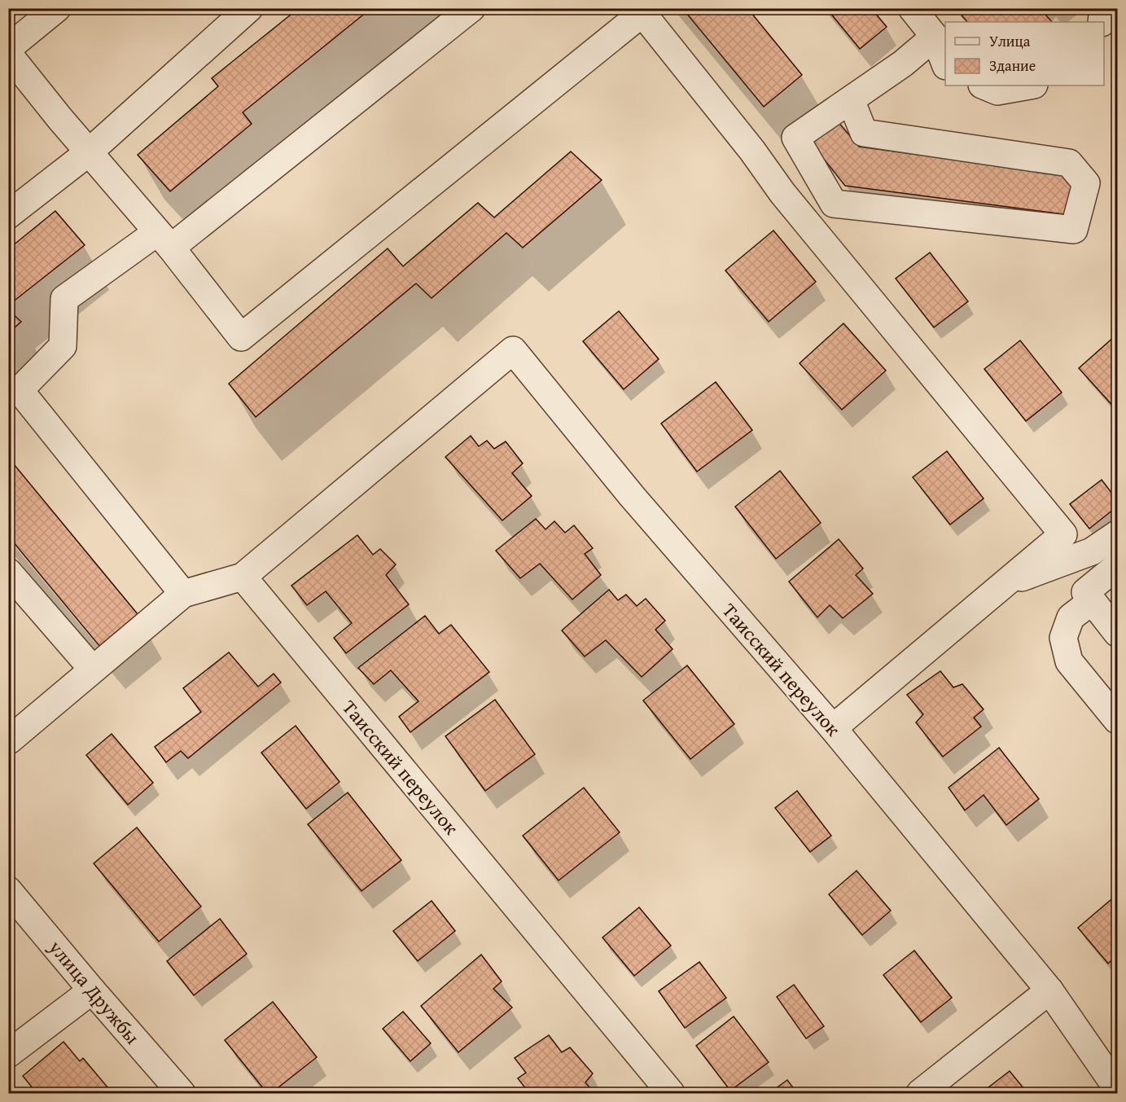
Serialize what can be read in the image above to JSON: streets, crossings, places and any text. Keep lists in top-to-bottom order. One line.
{"streets":{"street":["Таисский переулок","улица Дружбы"]},"legend":["Улица","Здание"]}
